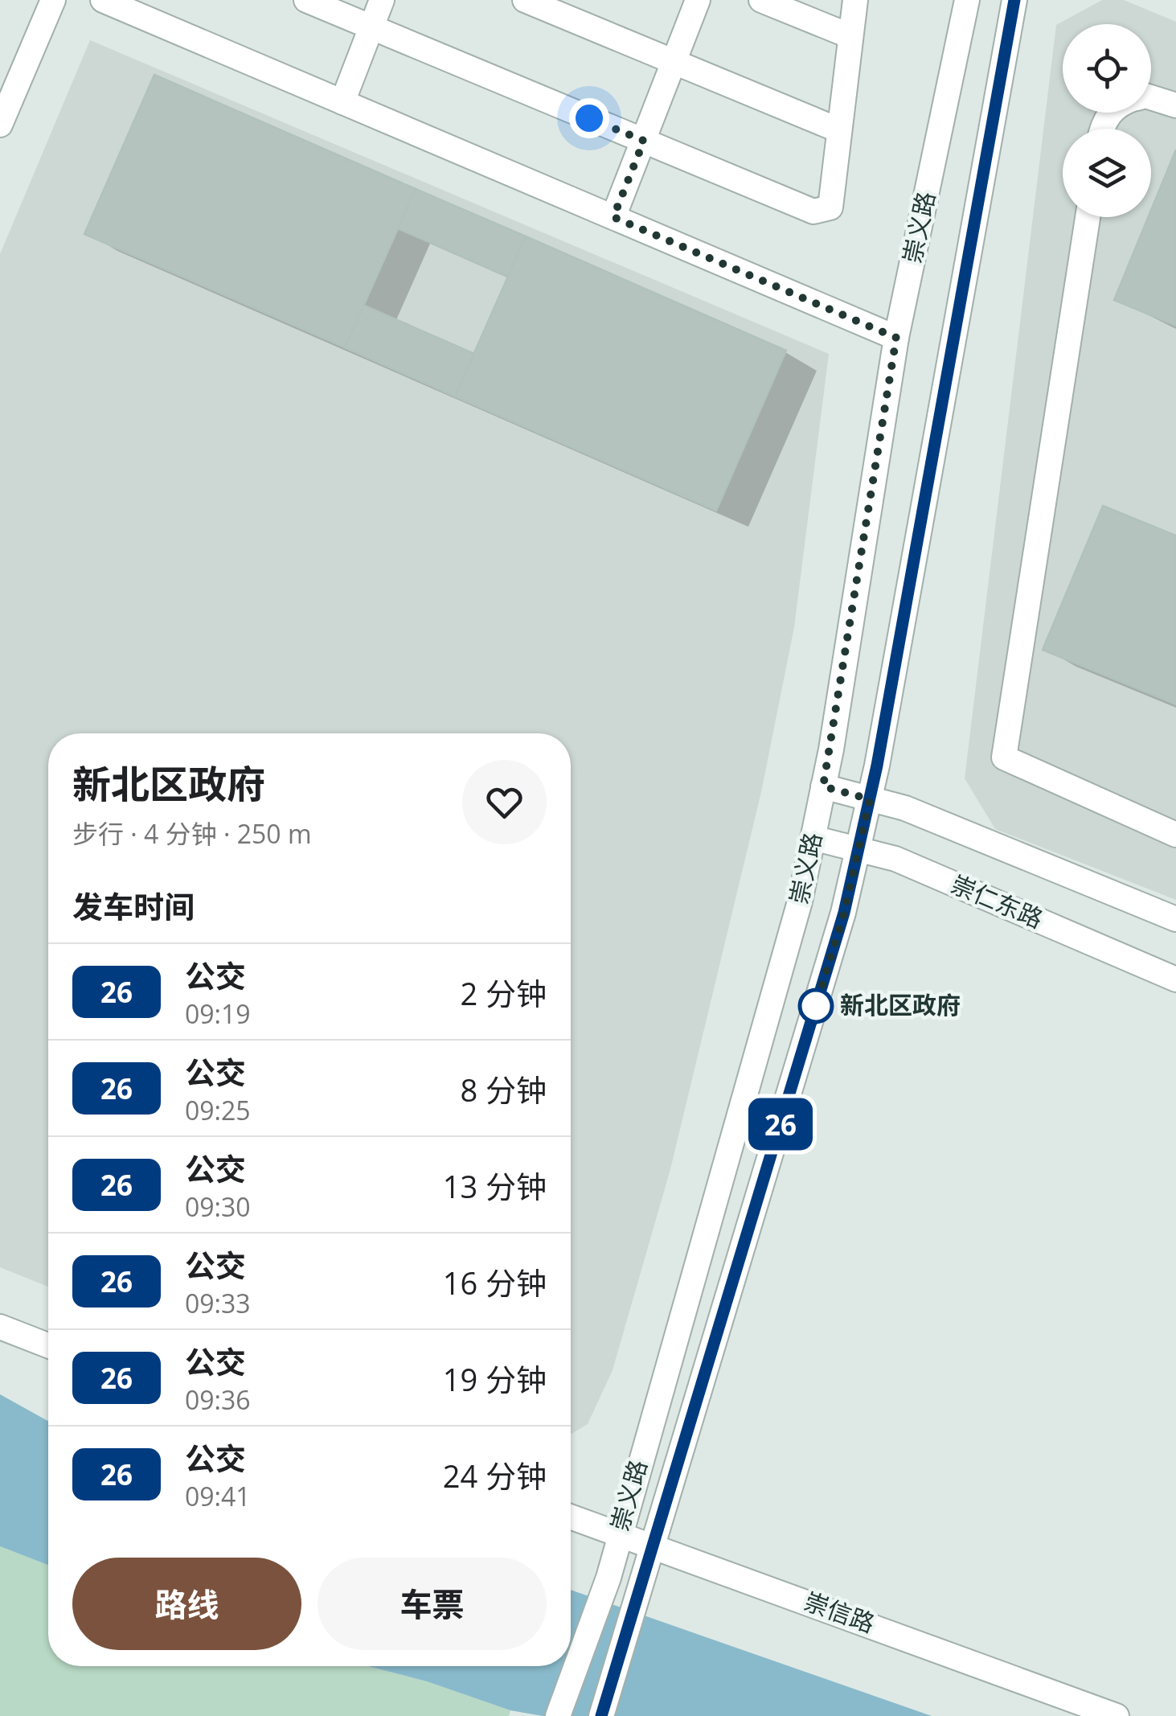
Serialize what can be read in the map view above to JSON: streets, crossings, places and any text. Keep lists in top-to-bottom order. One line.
{"streets":{"street":["崇义路","崇仁东路","崇信路"]},"crossings":[["崇义路","崇仁东路"],["崇义路","崇信路"]],"places":["新北区政府"],"lines":["bus line 26"],"page":{"on_map":"26","heading":[["新北区政府","步行 · 4 分钟 · 250 m"],"发车时间"],"list":[{"mark":"26","name":"公交","note":"09:19","value":"2 分钟"},{"mark":"26","name":"公交","note":"09:25","value":"8 分钟"},{"mark":"26","name":"公交","note":"09:30","value":"13 分钟"},{"mark":"26","name":"公交","note":"09:33","value":"16 分钟"},{"mark":"26","name":"公交","note":"09:36","value":"19 分钟"},{"mark":"26","name":"公交","note":"09:41","value":"24 分钟"}],"buttons":["路线","车票"]}}
